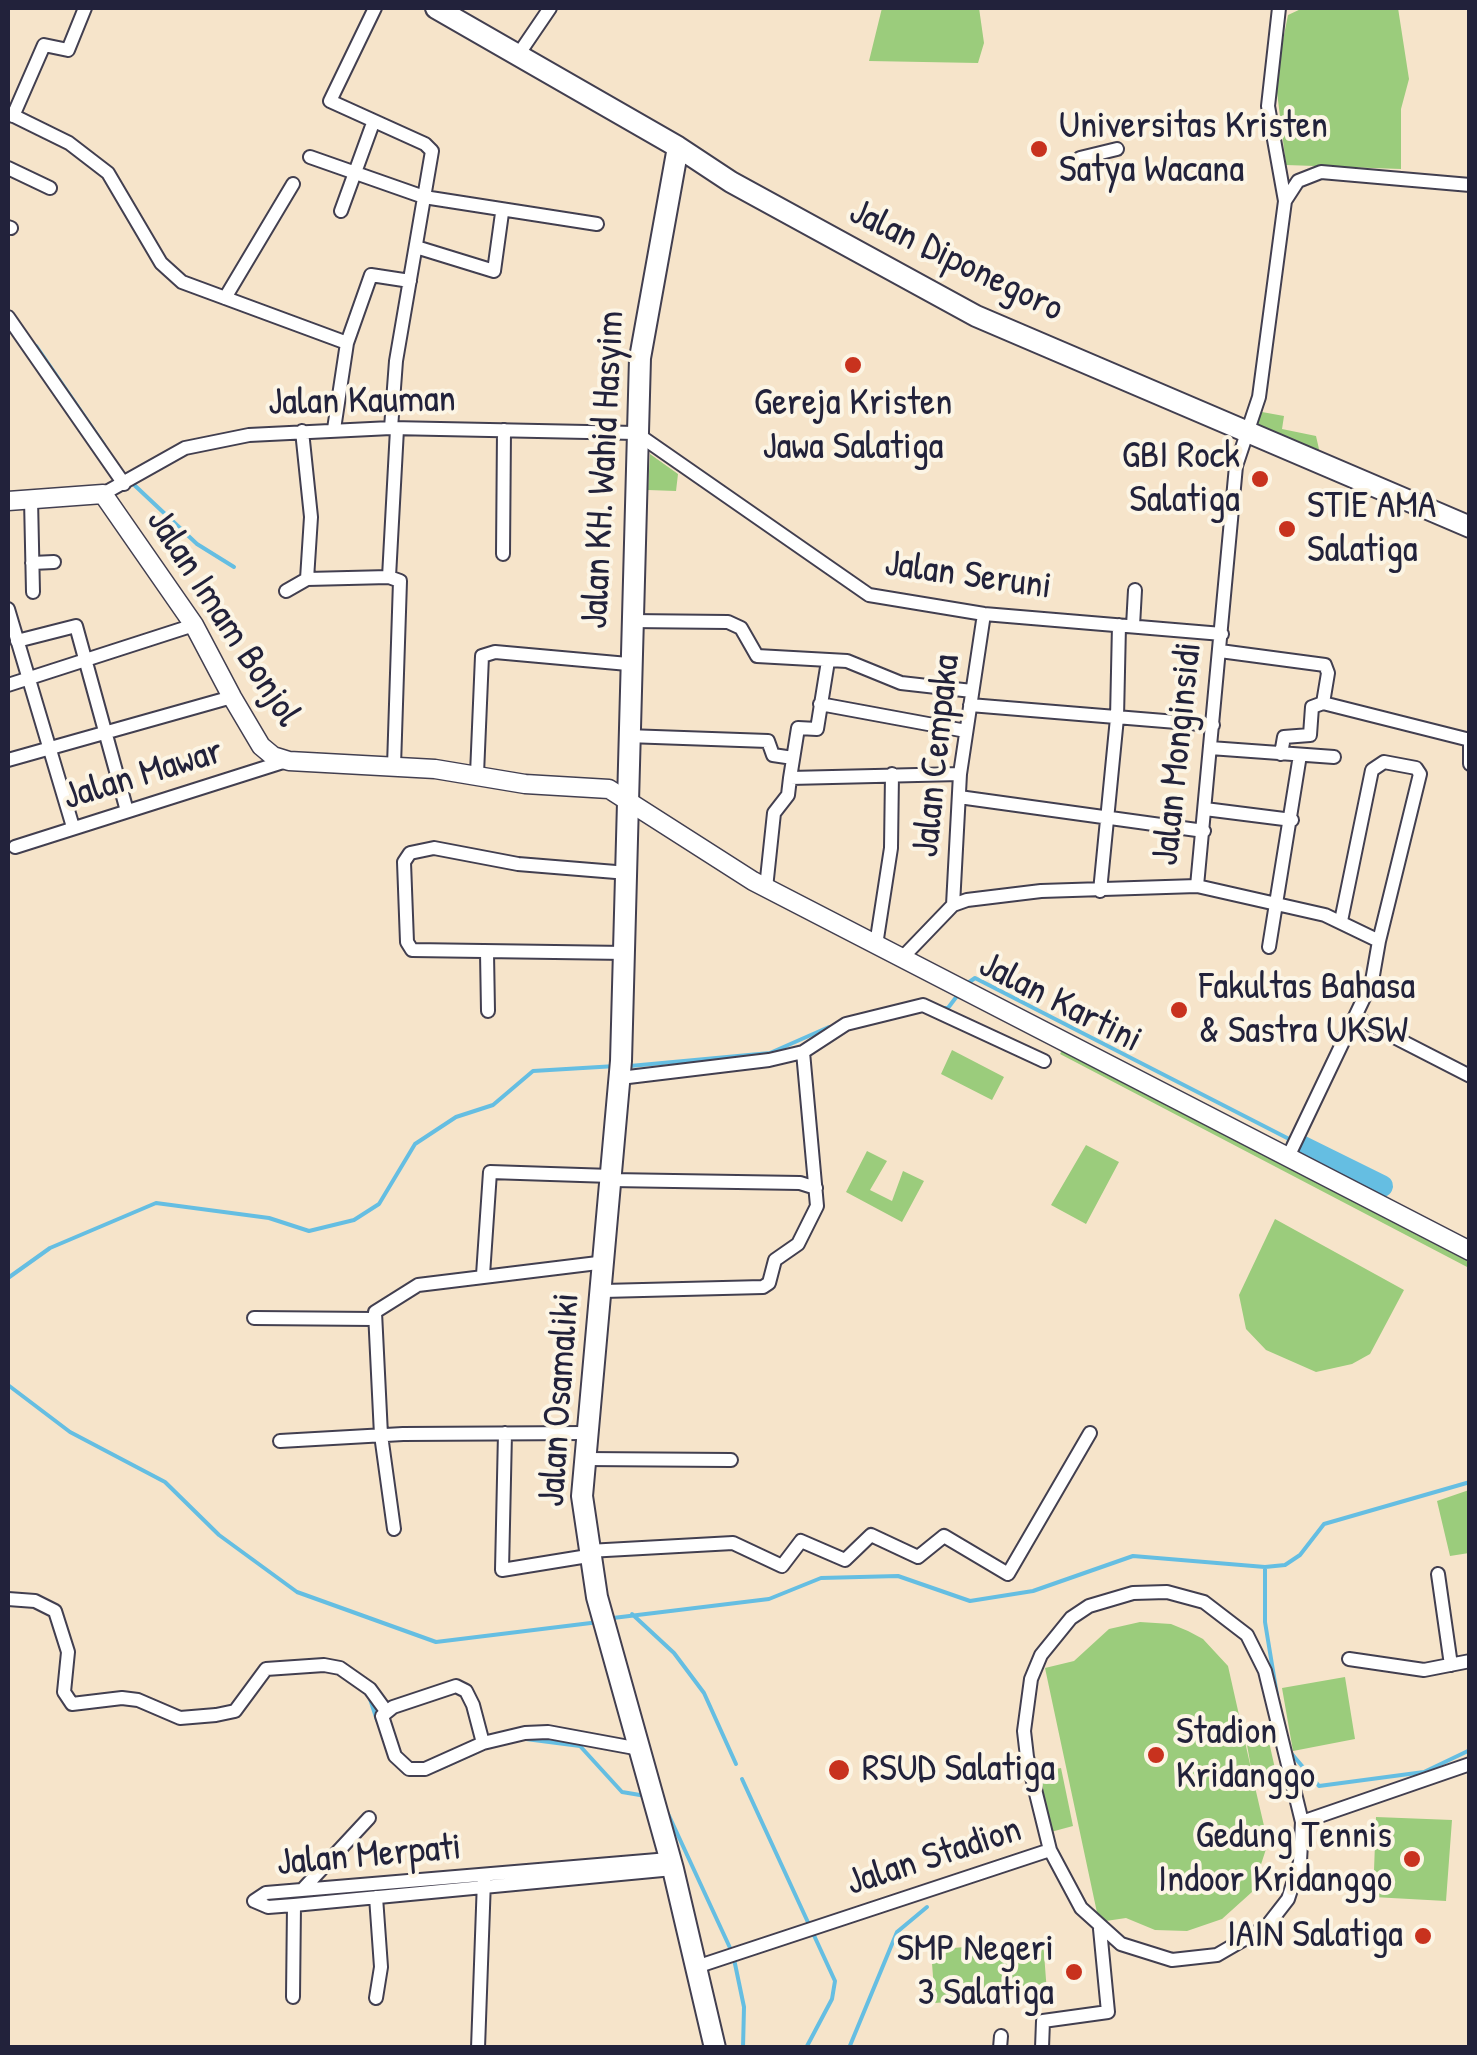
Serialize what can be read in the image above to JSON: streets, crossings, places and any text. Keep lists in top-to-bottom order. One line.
{"streets":{"main road":["Jalan Diponegoro","Jalan KH. Wahid Hasyim","Jalan Imam Bonjol","Jalan Kartini","Jalan Osamaliki"],"street":["Jalan Kauman","Jalan Seruni","Jalan Monginsidi","Jalan Cempaka","Jalan Mawar","Jalan Merpati","Jalan Stadion"]},"crossings":[["Jalan Diponegoro","Jalan KH. Wahid Hasyim"],["Jalan Diponegoro","Jalan Monginsidi"],["Jalan Kauman","Jalan KH. Wahid Hasyim"],["Jalan Kauman","Jalan Seruni"],["Jalan Kauman","Jalan Imam Bonjol"],["Jalan KH. Wahid Hasyim","Jalan Seruni"],["Jalan KH. Wahid Hasyim","Jalan Imam Bonjol"],["Jalan KH. Wahid Hasyim","Jalan Kartini"],["Jalan KH. Wahid Hasyim","Jalan Osamaliki"],["Jalan Seruni","Jalan Monginsidi"],["Jalan Seruni","Jalan Cempaka"],["Jalan Imam Bonjol","Jalan Mawar"],["Jalan Imam Bonjol","Jalan Kartini"],["Jalan Imam Bonjol","Jalan Osamaliki"],["Jalan Monginsidi","Jalan Cempaka"],["Jalan Kartini","Jalan Osamaliki"],["Jalan Osamaliki","Jalan Merpati"],["Jalan Osamaliki","Jalan Stadion"]],"places":["Universitas Kristen Satya Wacana","Gereja Kristen Jawa Salatiga","GBI Rock Salatiga","STIE AMA Salatiga","Fakultas Bahasa & Sastra UKSW","Stadion Kridanggo","RSUD Salatiga","Gedung Tennis Indoor Kridanggo","IAIN Salatiga","SMP Negeri 3 Salatiga"]}
